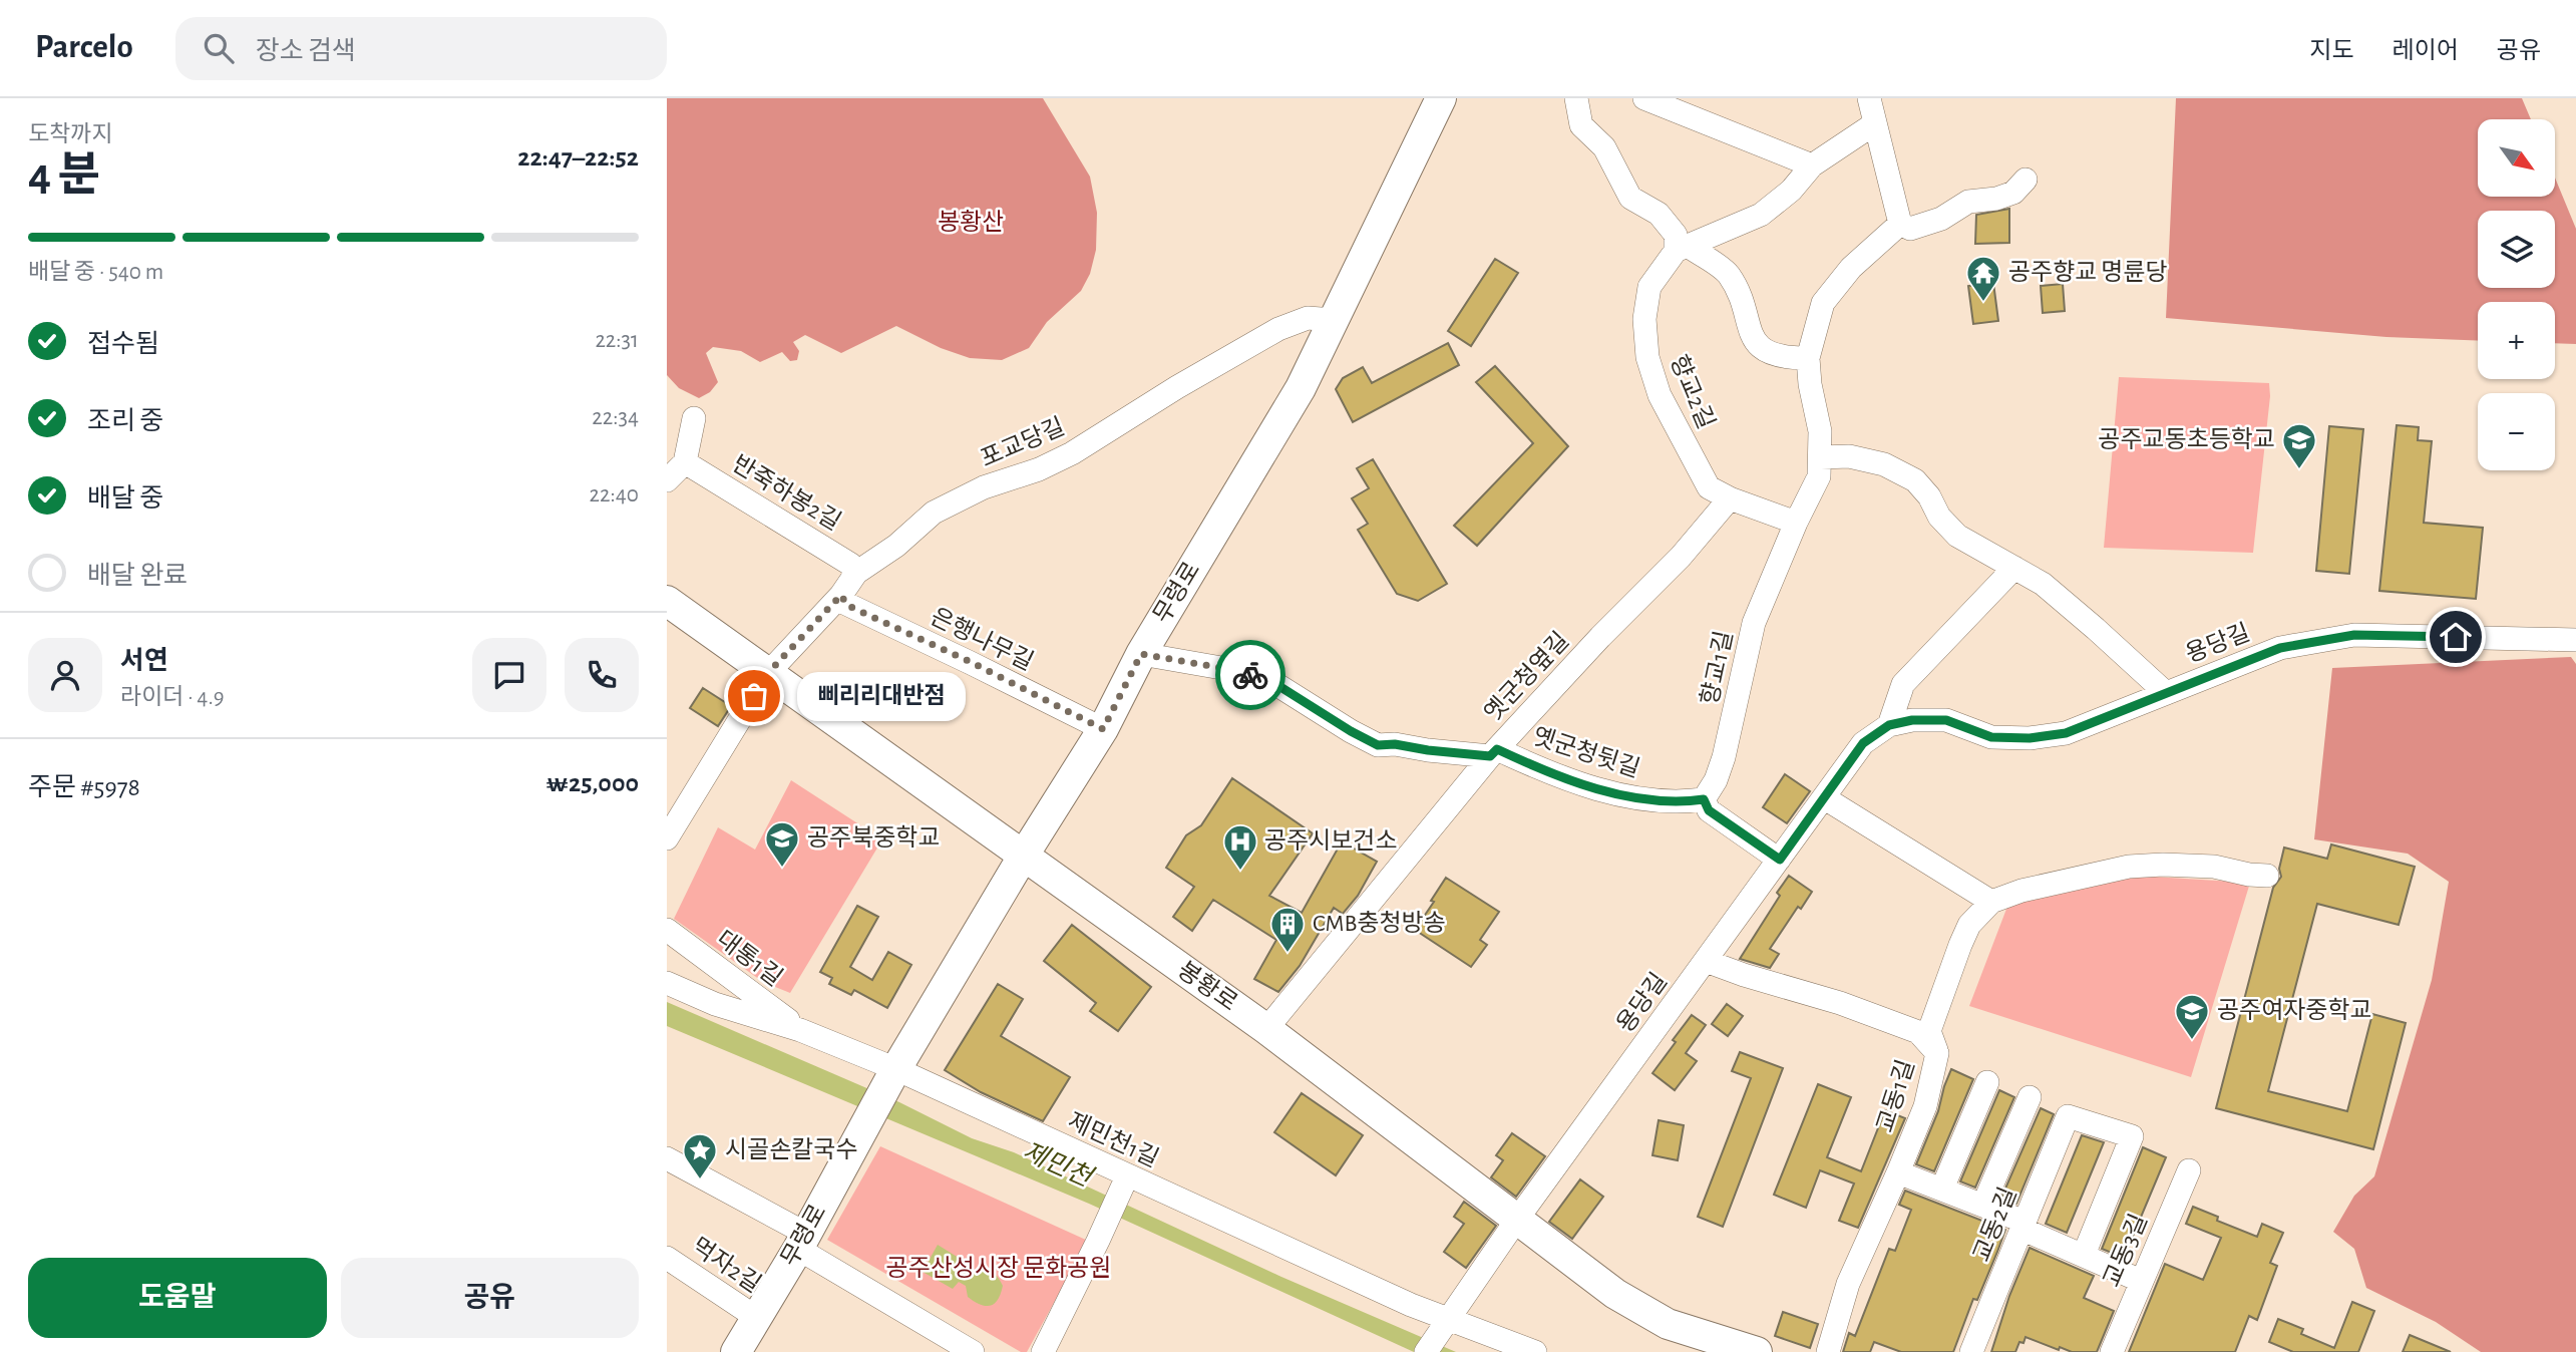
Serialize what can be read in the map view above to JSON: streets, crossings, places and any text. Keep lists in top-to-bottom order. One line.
{"streets":{"main road":["무령로","봉황로"],"street":["향교2길","포교당길","반죽하봉2길","은행나무길","용당길","향교1길","옛군청옆길","옛군청뒷길","대통1길","교동1길","제민천1길","교동2길","교동3길","먹자2길"]},"crossings":[["향교2길","향교1길"],["향교2길","옛군청옆길"],["포교당길","반죽하봉2길"],["포교당길","무령로"],["포교당길","은행나무길"],["포교당길","봉황로"],["무령로","은행나무길"],["무령로","옛군청뒷길"],["무령로","봉황로"],["무령로","제민천1길"],["무령로","먹자2길"],["용당길","봉황로"],["용당길","교동1길"],["용당길","제민천1길"],["향교1길","옛군청뒷길"],["옛군청옆길","옛군청뒷길"],["옛군청옆길","봉황로"],["대통1길","제민천1길"]],"water":["제민천"],"parks":["봉황산","공주산성시장 문화공원"],"places":{"temple":["공주향교 명륜당"],"school or university":["공주교동초등학교","공주북중학교","공주여자중학교"],"other":["삐리리대반점"],"hospital":["공주시보건소"],"building":["CMB충청방송"],"place":["시골손칼국수"]},"north":"bottom right","page":{"header":"Parcelo","search":"장소 검색","nav":["지도","레이어","공유"],"heading":["4 분","도착까지","22:47–22:52"],"panel":["서연","라이더 · 4.9","주문 #5978","₩25,000"],"map_buttons":["+","−"],"bar":"배달 중 · 540 m","list":[["접수됨","22:31"],["조리 중","22:34"],["배달 중","22:40"],"배달 완료"],"bubble":"삐리리대반점","buttons":["도움말","공유"]}}
